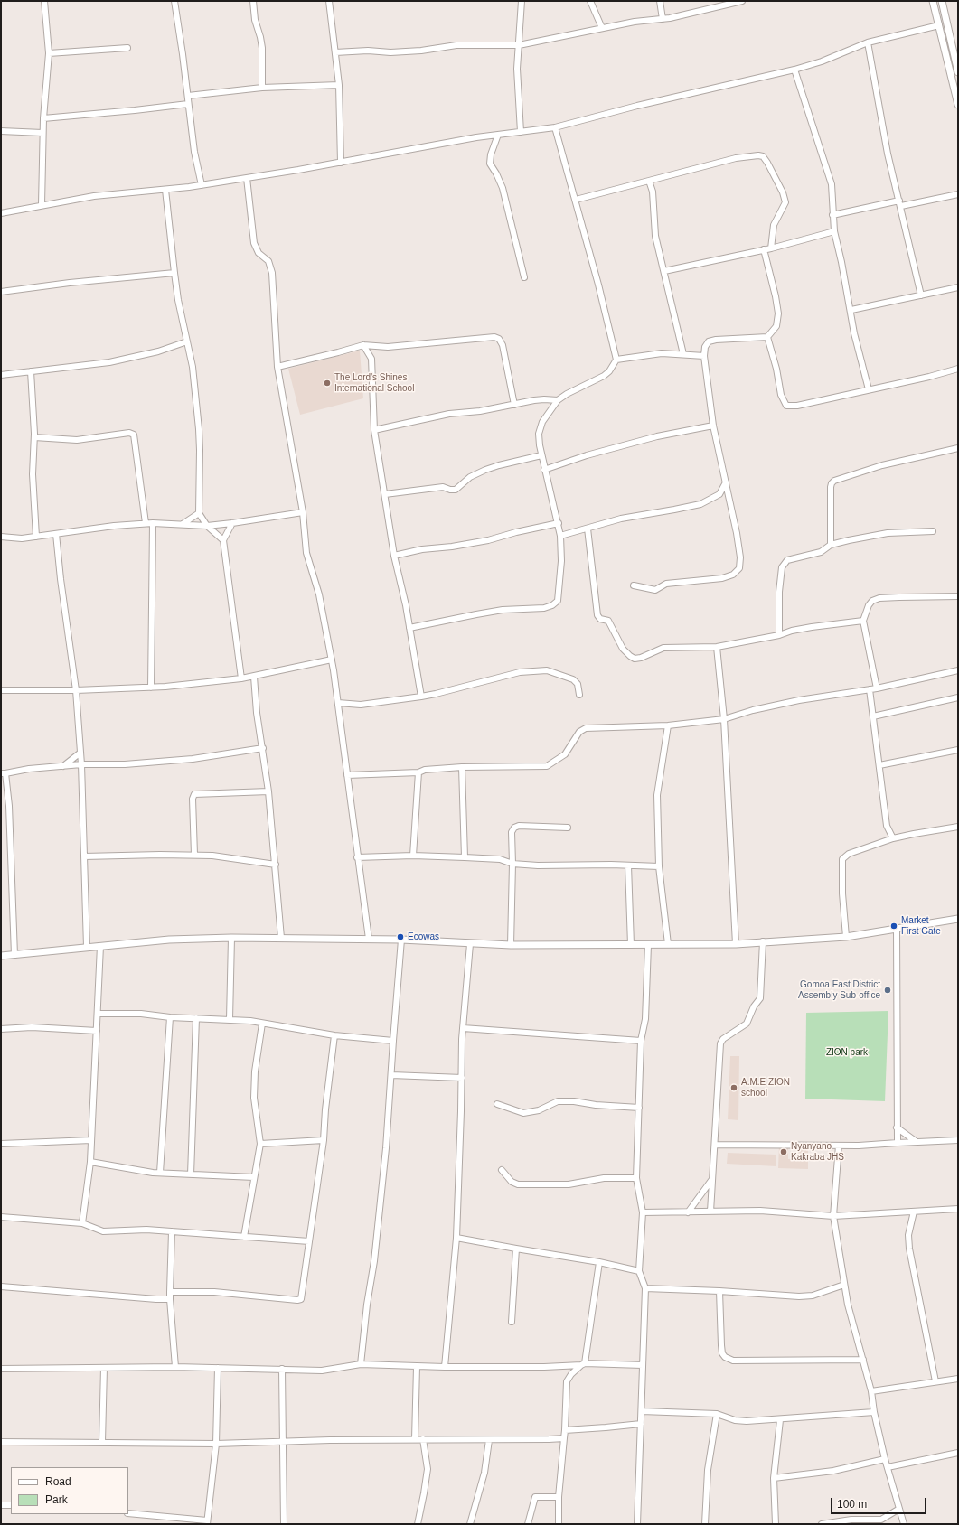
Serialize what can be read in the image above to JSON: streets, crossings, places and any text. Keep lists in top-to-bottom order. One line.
{"parks":["ZION park"],"places":["The Lord’s Shines International School","Market First Gate","Ecowas","Gomoa East District Assembly Sub-office","A.M.E ZION school","Nyanyano Kakraba JHS"],"legend":["Road","Park"],"scale_bar":"100 m"}
